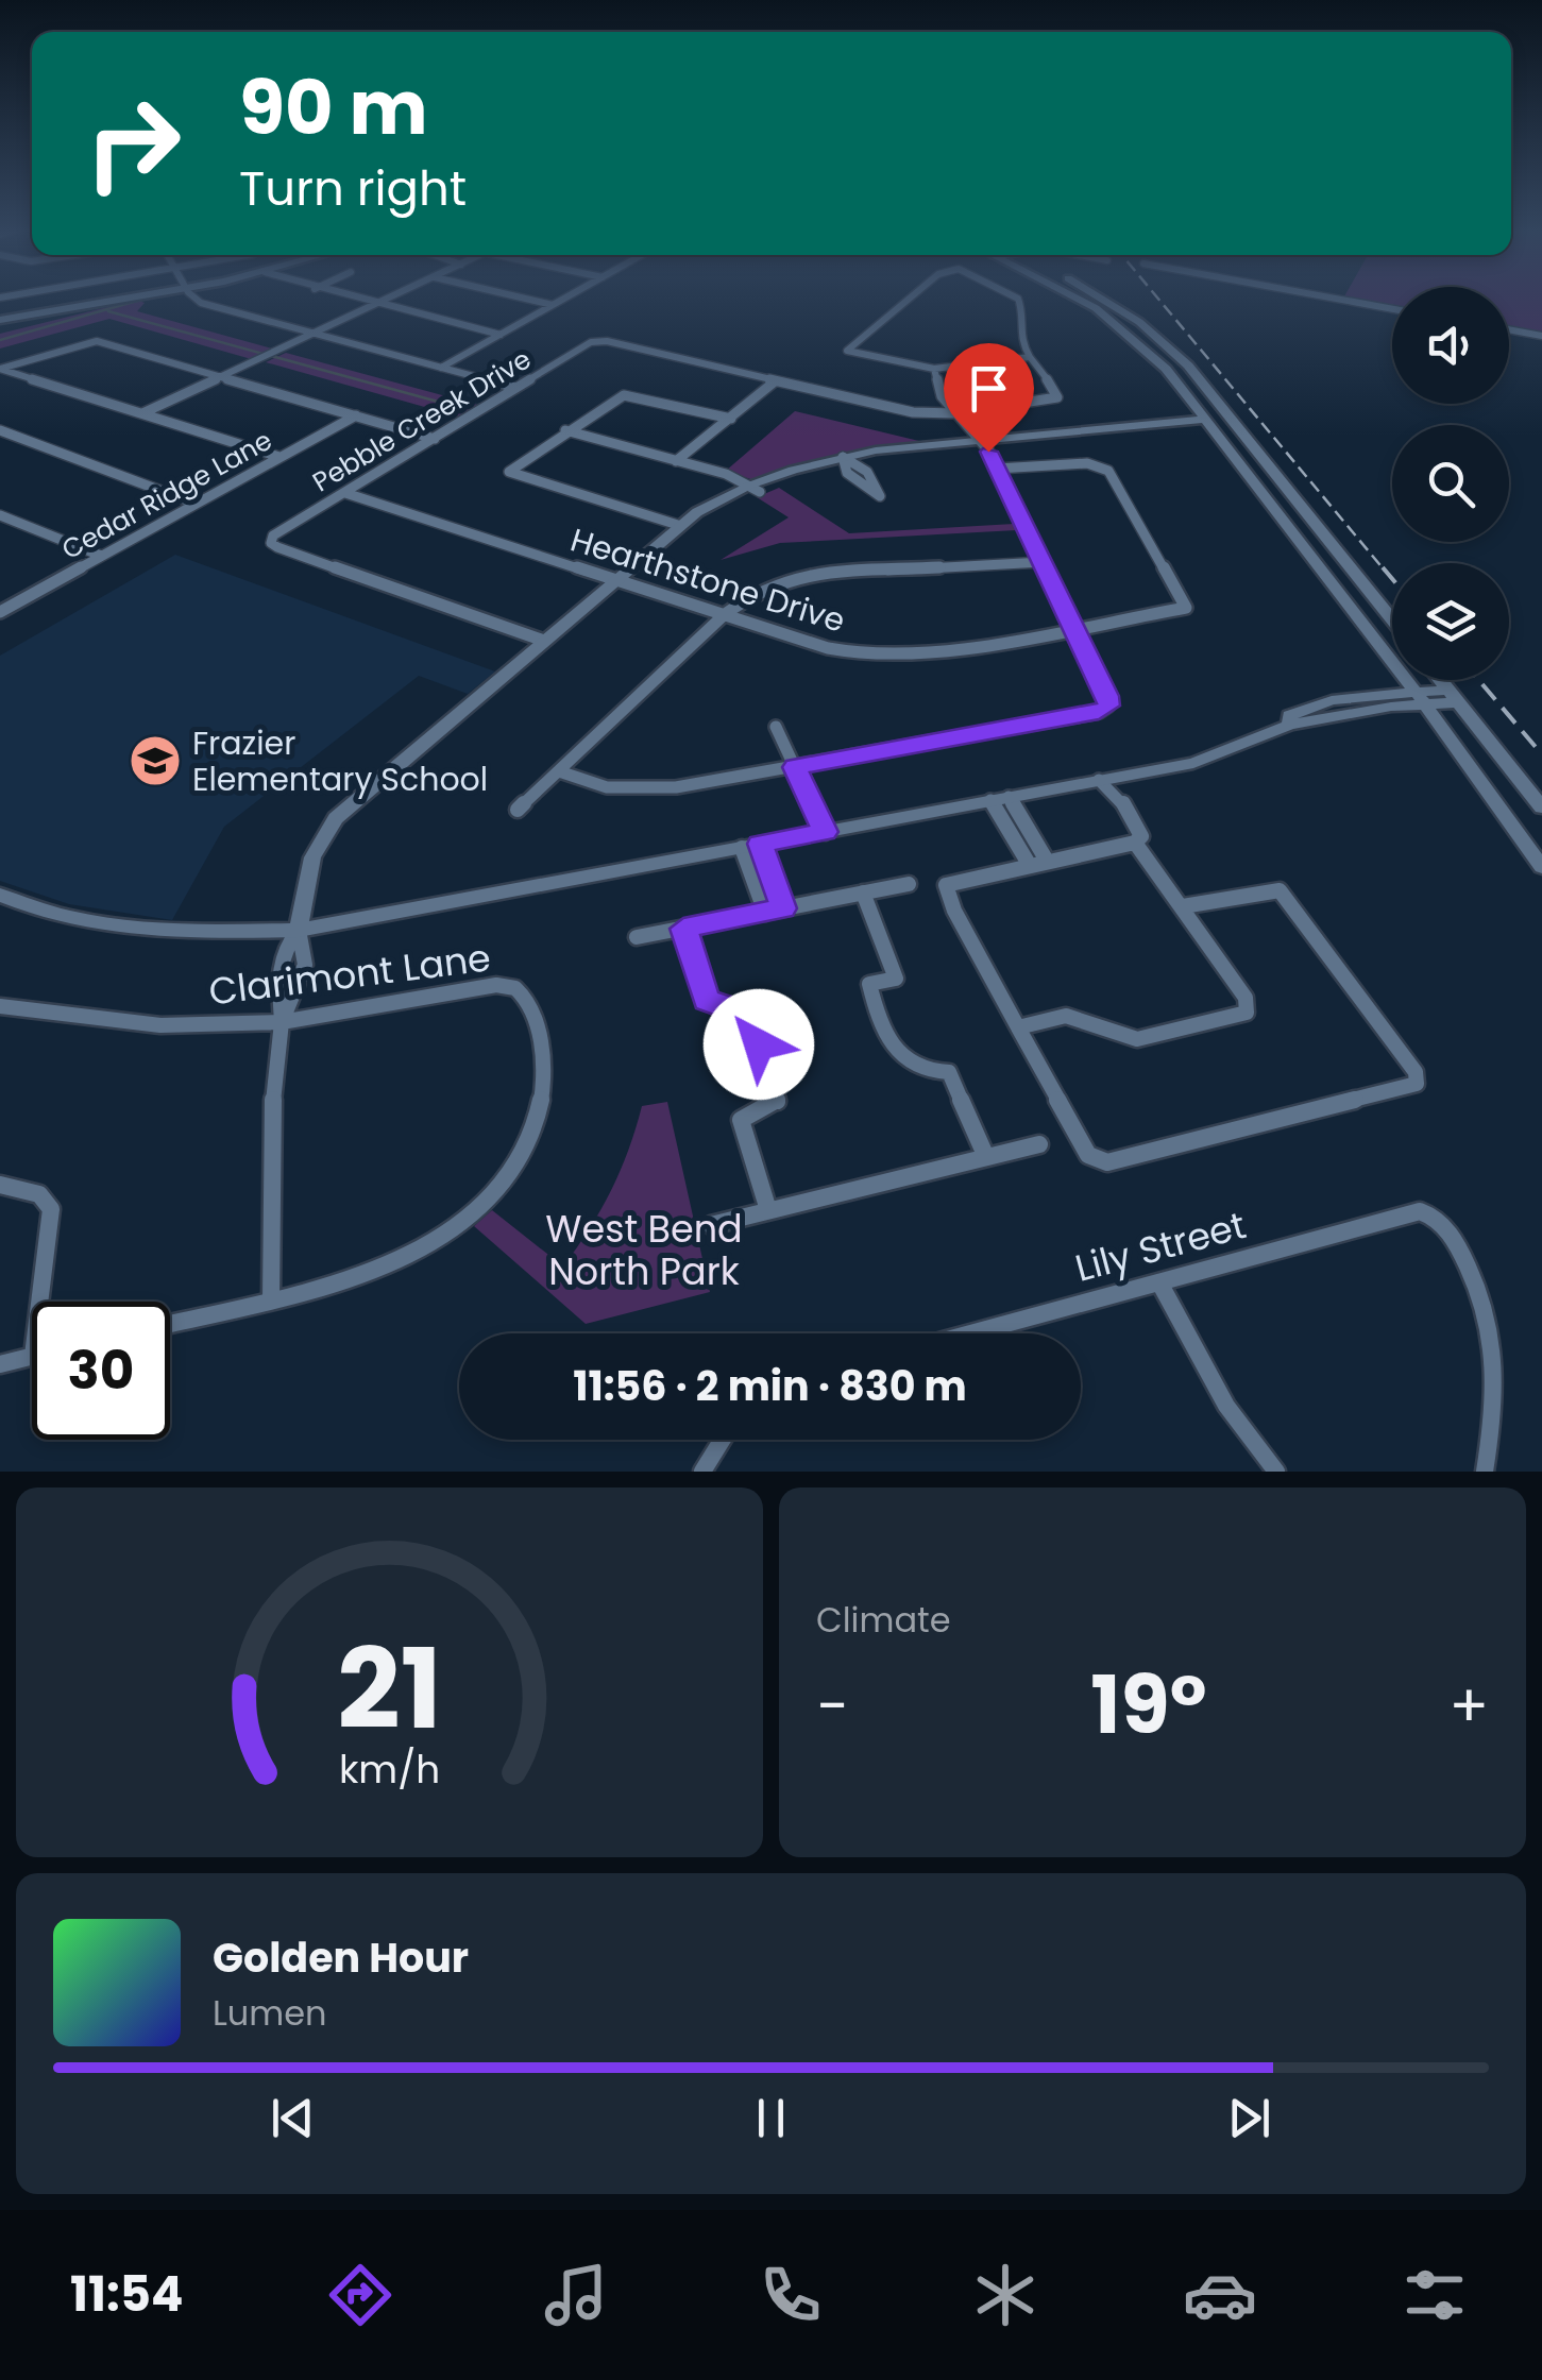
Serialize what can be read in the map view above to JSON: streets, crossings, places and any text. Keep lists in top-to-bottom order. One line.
{"streets":{"street":["Pebble Creek Drive","Cedar Ridge Lane","Hearthstone Drive","Clarimont Lane","Lily Street"]},"crossings":[["Pebble Creek Drive","Hearthstone Drive"]],"parks":["West Bend North Park"],"places":{"school or university":["Frazier Elementary School"]},"page":{"turn":["90 m","Turn right"],"limit":"30","trip":"11:56 · 2 min · 830 m","tile":"Climate","heat":["−","19°","+"],"song":["Golden Hour","Lumen"],"tabs":"11:54","gauge":["21","km/h"]}}
